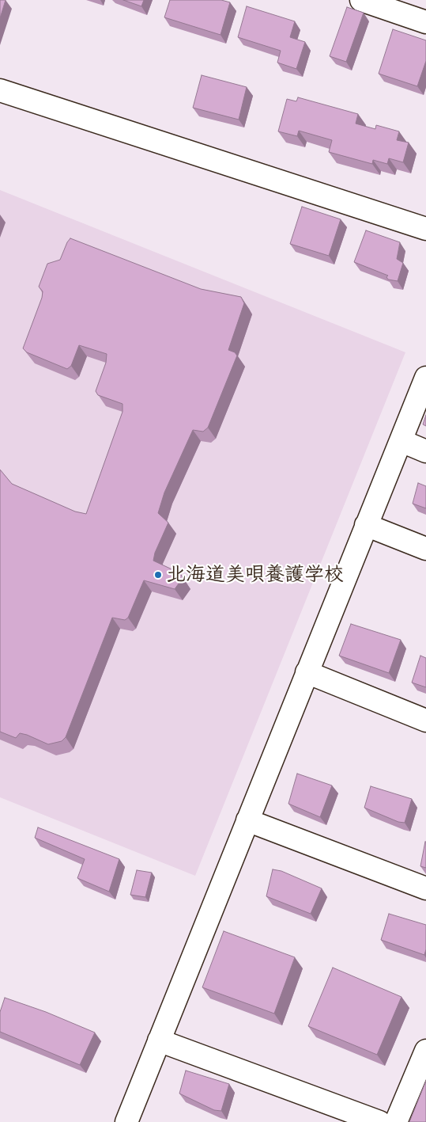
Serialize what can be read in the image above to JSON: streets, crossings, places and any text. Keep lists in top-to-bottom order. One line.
{"places":["北海道美唄養護学校"]}
